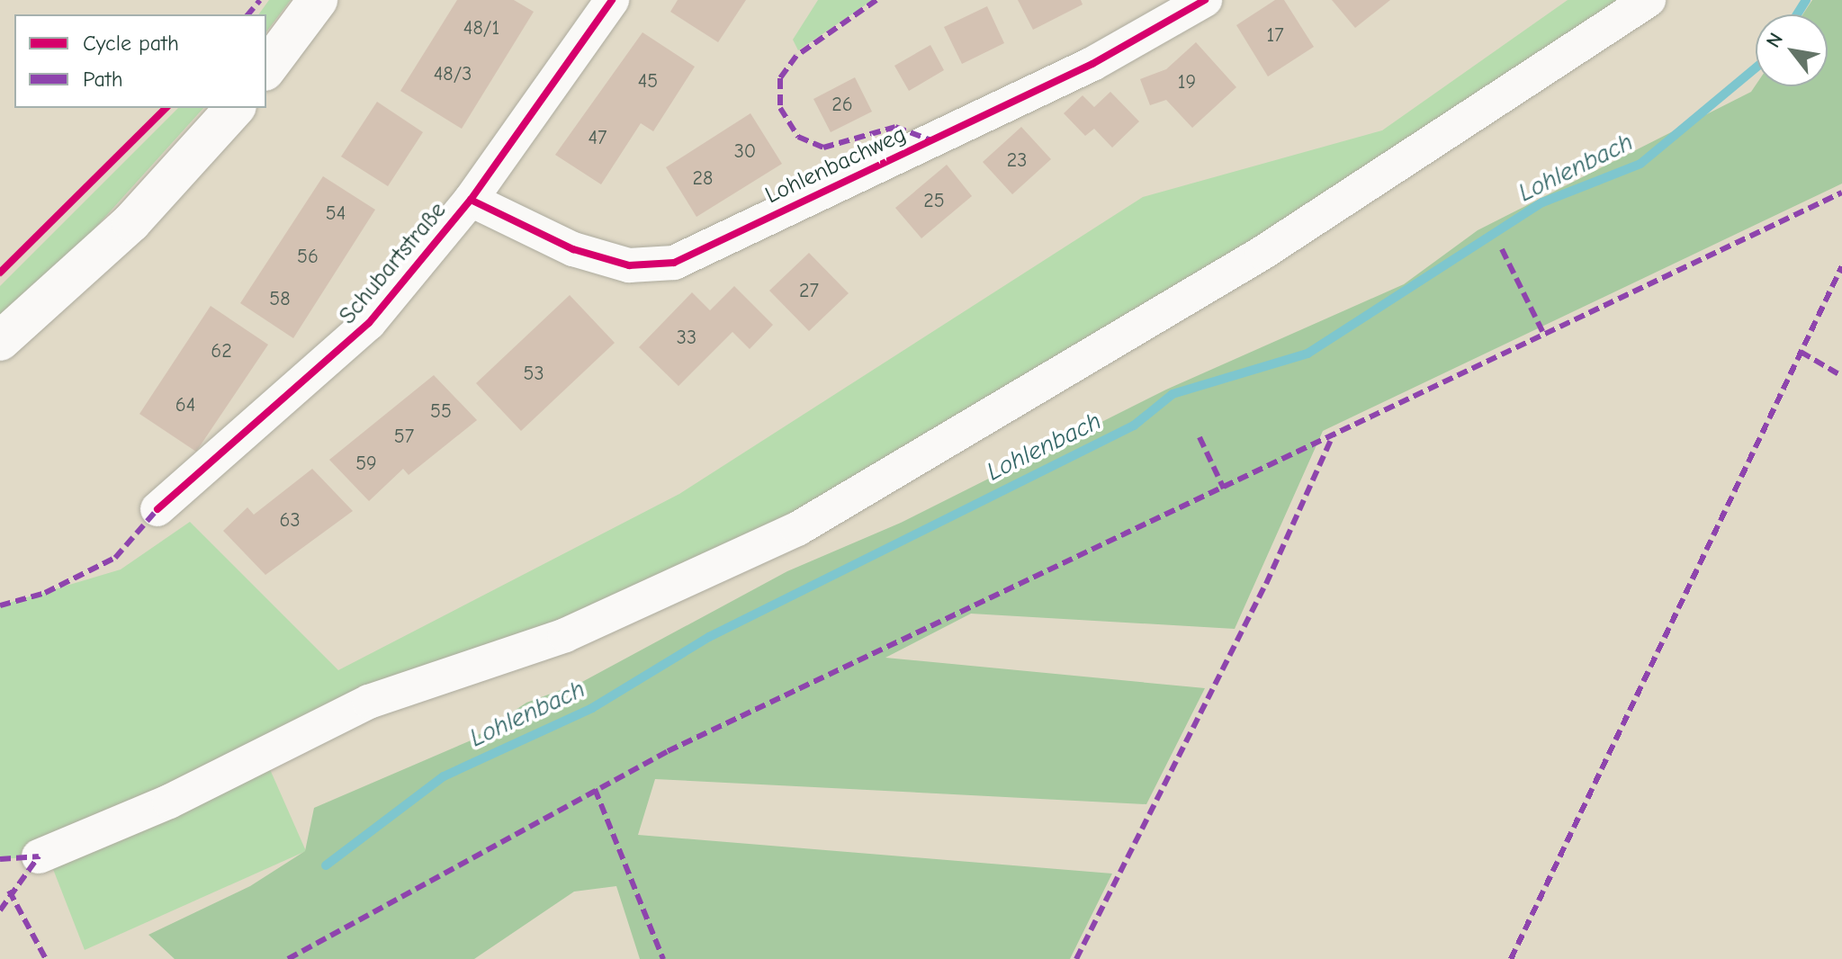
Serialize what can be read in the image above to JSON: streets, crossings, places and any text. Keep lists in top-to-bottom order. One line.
{"streets":{"street":["Lohlenbachweg","Schubartstraße"]},"crossings":[["Lohlenbachweg","Schubartstraße"]],"water":["Lohlenbach"],"house_numbers":["48/1","17","48/3","45","19","26","47","30","23","28","25","54","56","27","58","33","62","53","64","55","57","59","63"],"legend":["Cycle path","Path"],"north":"top left"}
